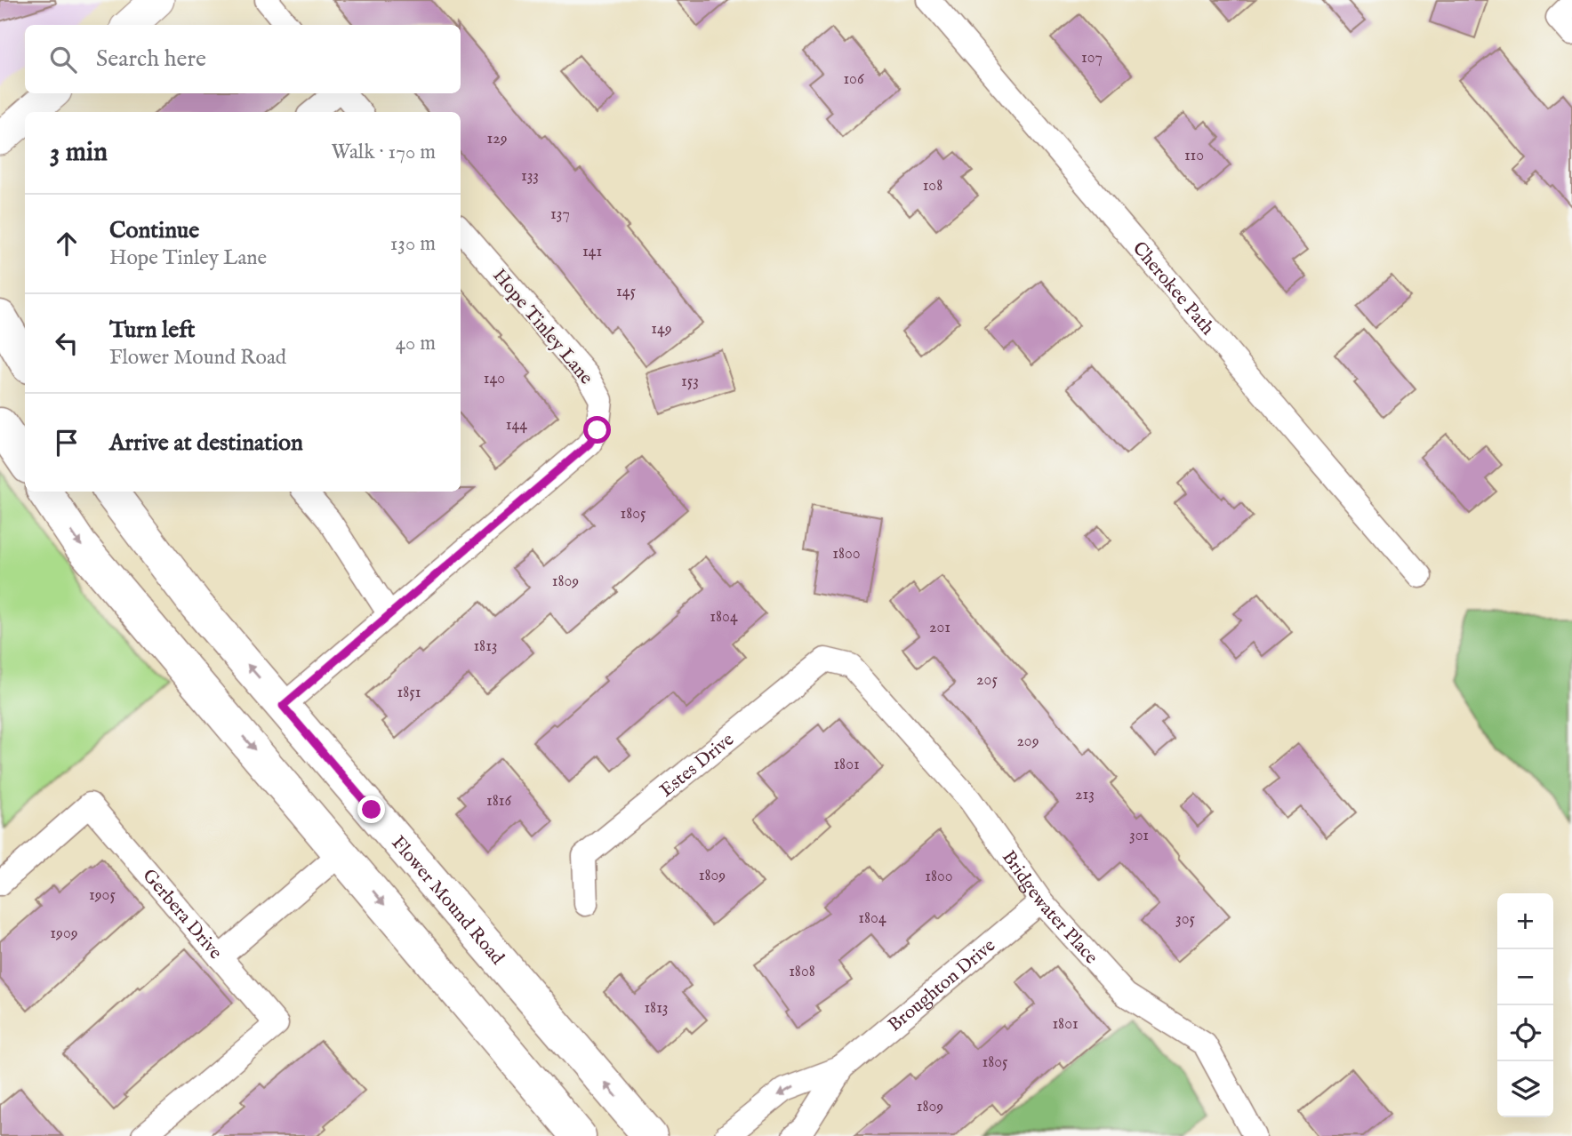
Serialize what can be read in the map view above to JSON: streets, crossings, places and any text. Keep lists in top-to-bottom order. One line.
{"streets":{"main road":["Flower Mound Road"],"street":["Cherokee Path","Hope Tinley Lane","Estes Drive","Bridgewater Place","Gerbera Drive","Broughton Drive"]},"crossings":[["Hope Tinley Lane","Flower Mound Road"],["Estes Drive","Bridgewater Place"],["Bridgewater Place","Broughton Drive"]],"house_numbers":["107","106","129","110","133","108","137","141","145","149","140","153","144","1805","1800","1809","1804","201","1813","205","1851","209","1801","213","1816","301","1809","1800","1905","1804","305","1909","1808","1813","1801","1805","1809"],"page":{"search":"Search here","heading":["3 min","Walk · 170 m"],"list":[["Continue","Hope Tinley Lane","130 m"],["Turn left","Flower Mound Road","40 m"],"Arrive at destination"],"map_buttons":["+","−"]}}
